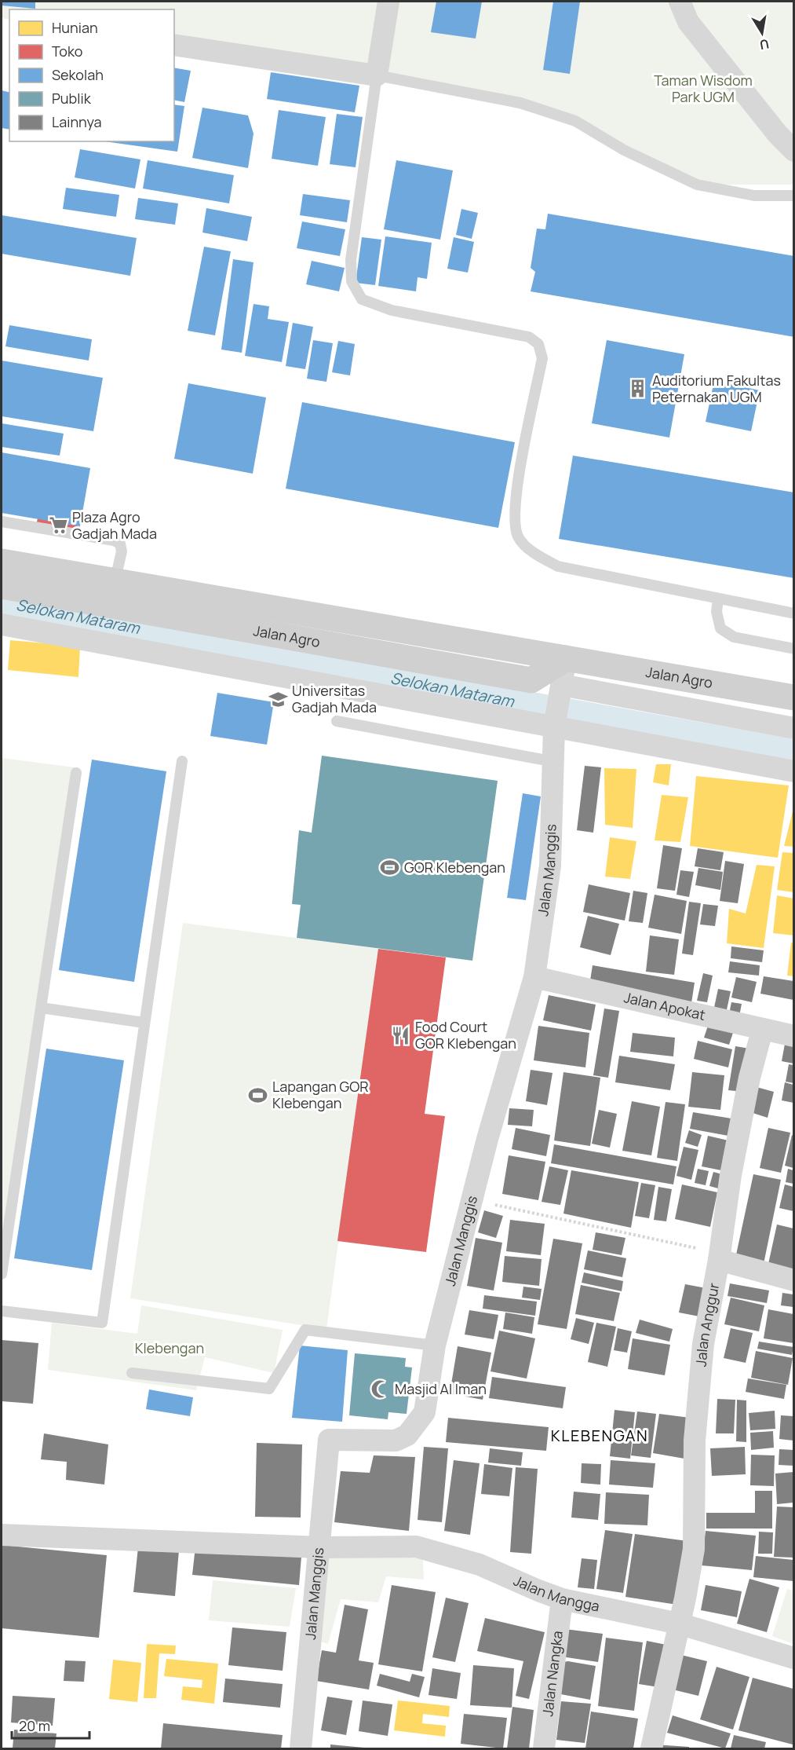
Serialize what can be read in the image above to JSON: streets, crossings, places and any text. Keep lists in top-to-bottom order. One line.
{"streets":{"main road":["Jalan Agro"],"street":["Jalan Manggis","Jalan Apokat","Jalan Anggur","Jalan Mangga","Jalan Nangka"]},"crossings":[["Jalan Agro","Jalan Manggis"],["Jalan Manggis","Jalan Apokat"],["Jalan Manggis","Jalan Mangga"],["Jalan Apokat","Jalan Anggur"],["Jalan Anggur","Jalan Mangga"],["Jalan Mangga","Jalan Nangka"]],"districts":["KLEBENGAN"],"water":["Selokan Mataram"],"parks":["Taman Wisdom Park UGM","Klebengan"],"places":{"building":["Auditorium Fakultas Peternakan UGM"],"supermarket":["Plaza Agro Gadjah Mada"],"school or university":["Universitas Gadjah Mada"],"sports":["GOR Klebengan","Lapangan GOR Klebengan"],"restaurant":["Food Court GOR Klebengan"],"mosque":["Masjid Al Iman"]},"legend":["Hunian","Toko","Sekolah","Publik","Lainnya"],"scale_bar":"20 m","north":"bottom"}
